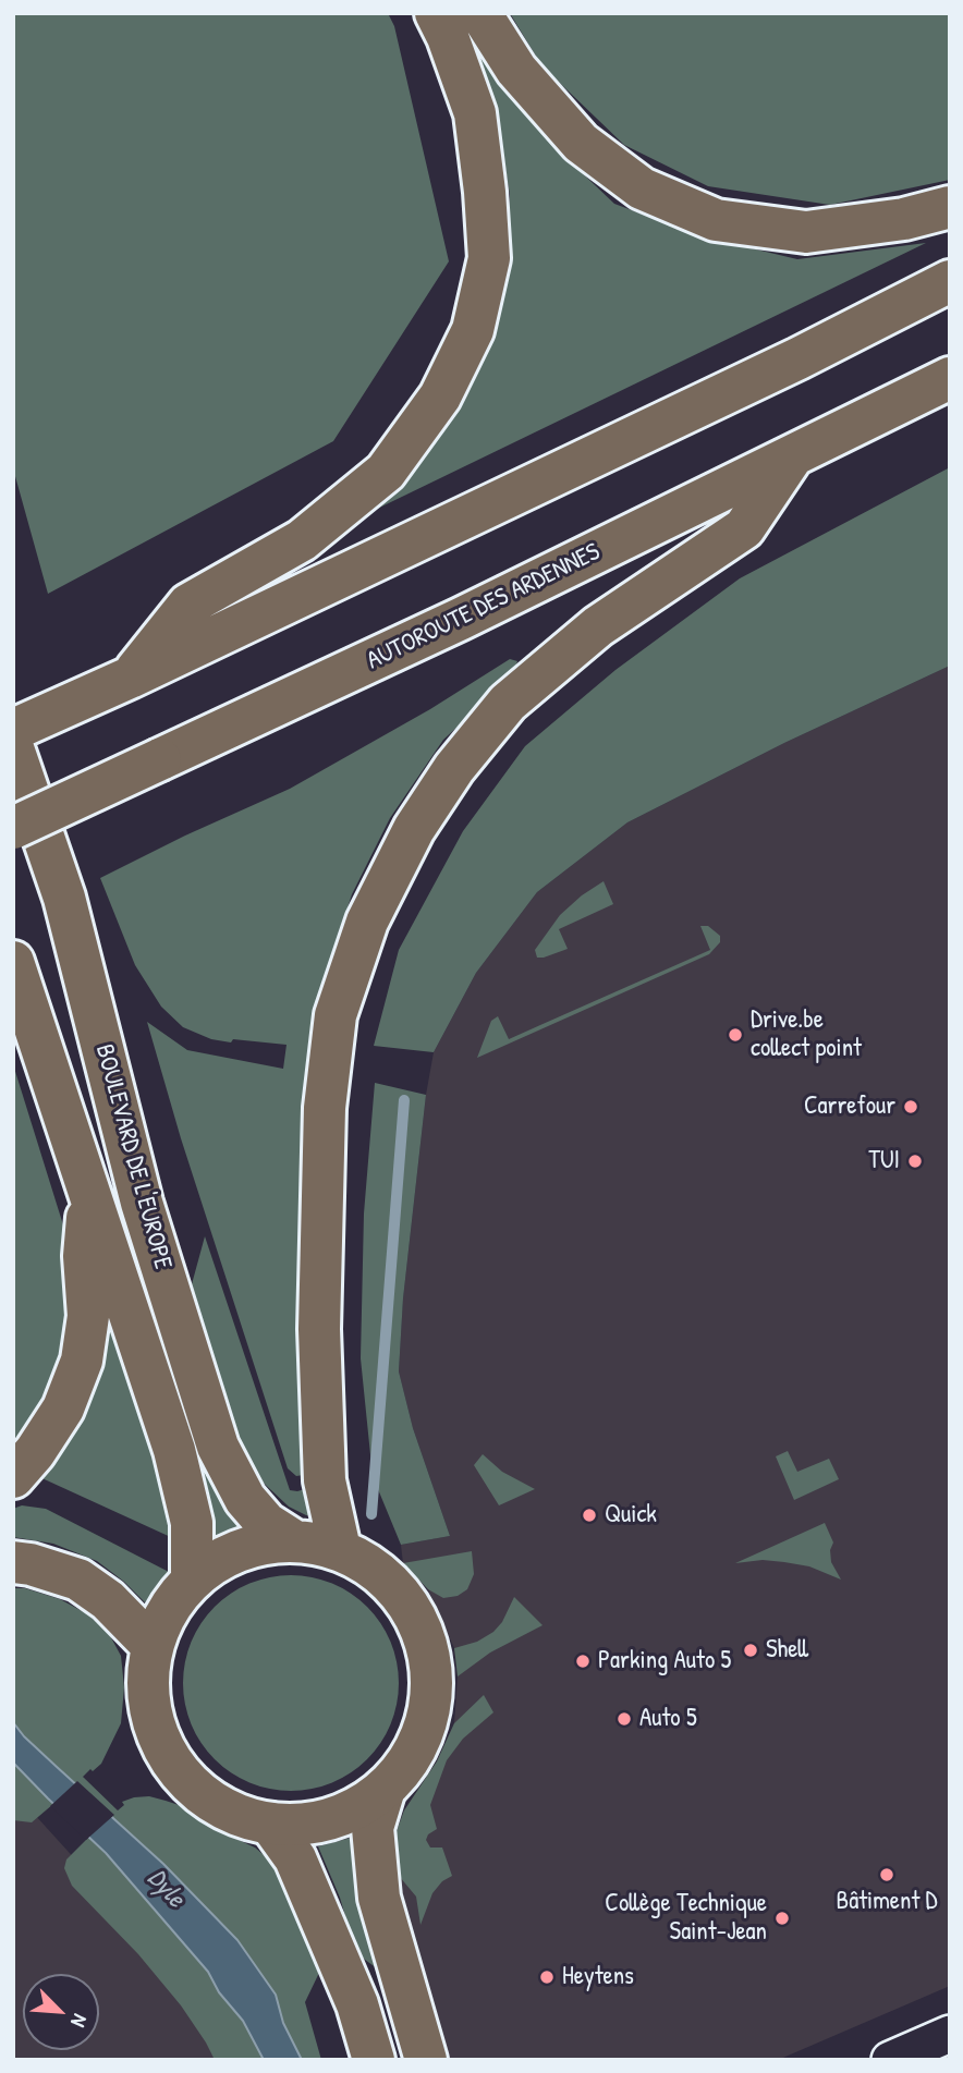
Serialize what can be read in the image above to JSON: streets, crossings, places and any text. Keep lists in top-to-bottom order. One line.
{"streets":{"main road":["AUTOROUTE DES ARDENNES","BOULEVARD DE L'EUROPE"]},"water":["Dyle"],"places":["Drive.be collect point","Carrefour","TUI","Quick","Shell","Parking Auto 5","Auto 5","Bâtiment D","Collège Technique Saint-Jean","Heytens"],"north":"bottom right"}
